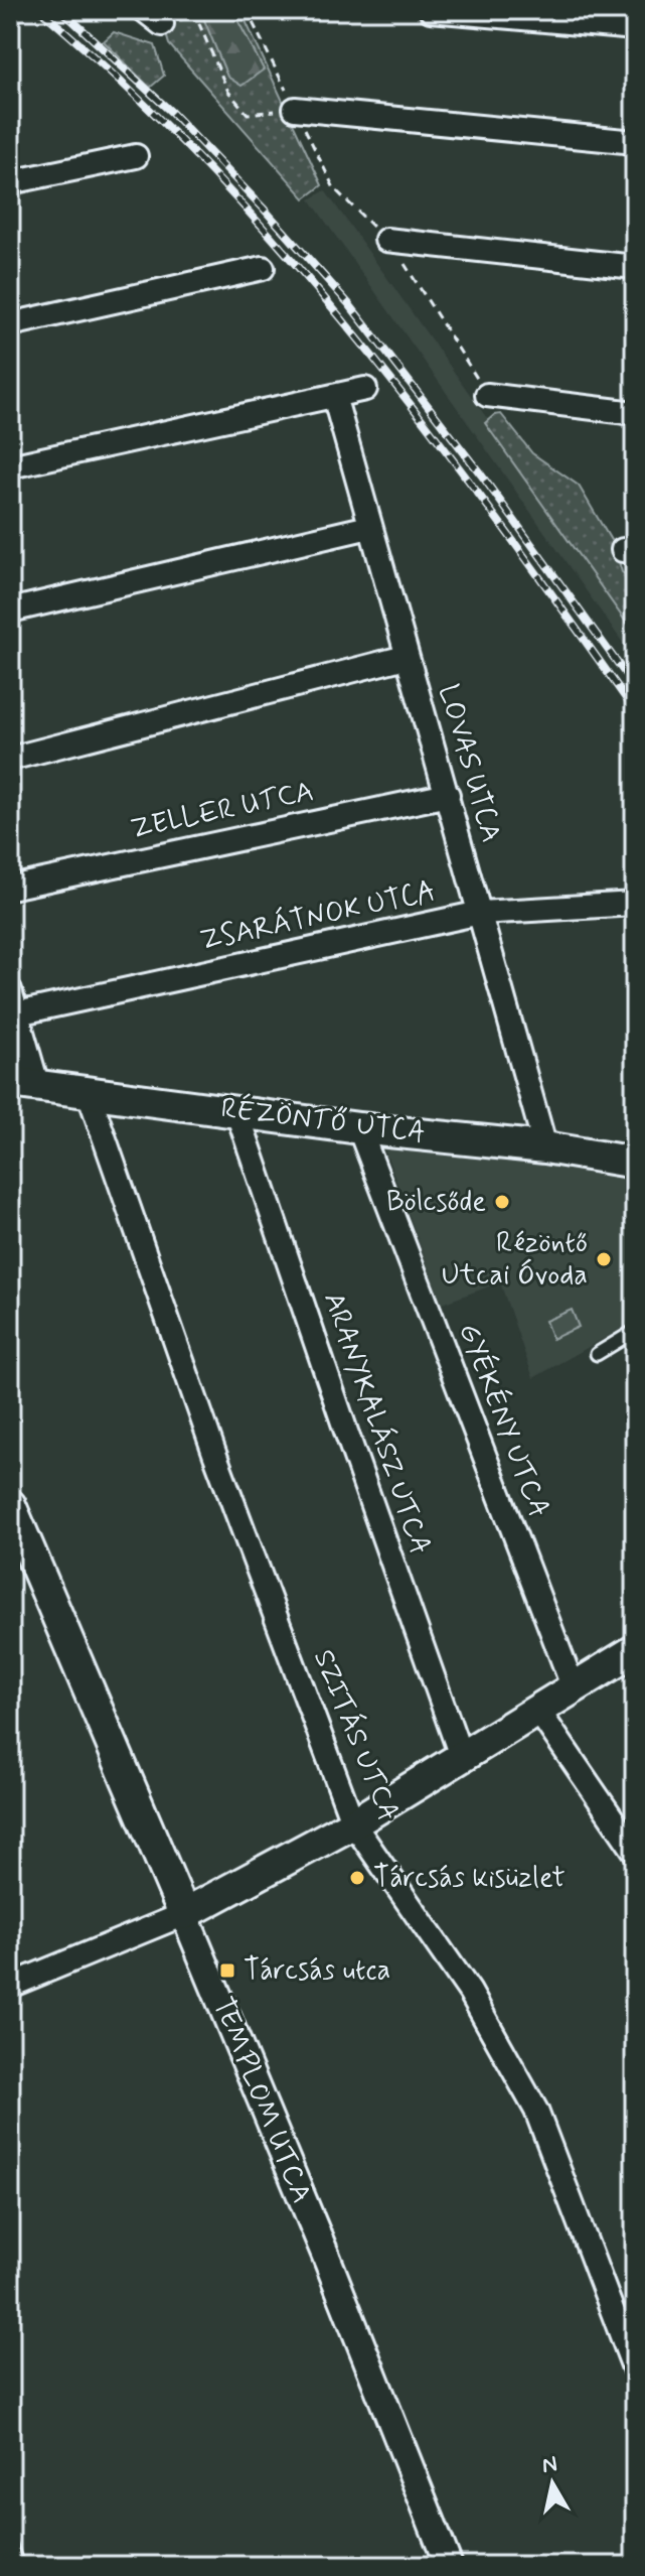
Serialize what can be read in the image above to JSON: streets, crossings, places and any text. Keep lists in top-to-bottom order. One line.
{"streets":{"main road":["RÉZÖNTŐ UTCA","TEMPLOM UTCA"],"street":["LOVAS UTCA","ZELLER UTCA","ZSARÁTNOK UTCA","GYÉKÉNY UTCA","ARANYKALÁSZ UTCA","SZITÁS UTCA"]},"crossings":[["LOVAS UTCA","ZELLER UTCA"],["LOVAS UTCA","ZSARÁTNOK UTCA"],["LOVAS UTCA","RÉZÖNTŐ UTCA"],["RÉZÖNTŐ UTCA","GYÉKÉNY UTCA"],["RÉZÖNTŐ UTCA","ARANYKALÁSZ UTCA"],["RÉZÖNTŐ UTCA","SZITÁS UTCA"]],"places":{"other":["Bölcsőde","Rézöntő Utcai Óvoda","Tárcsás kisüzlet"],"transit":["Tárcsás utca"]},"north":"top"}
